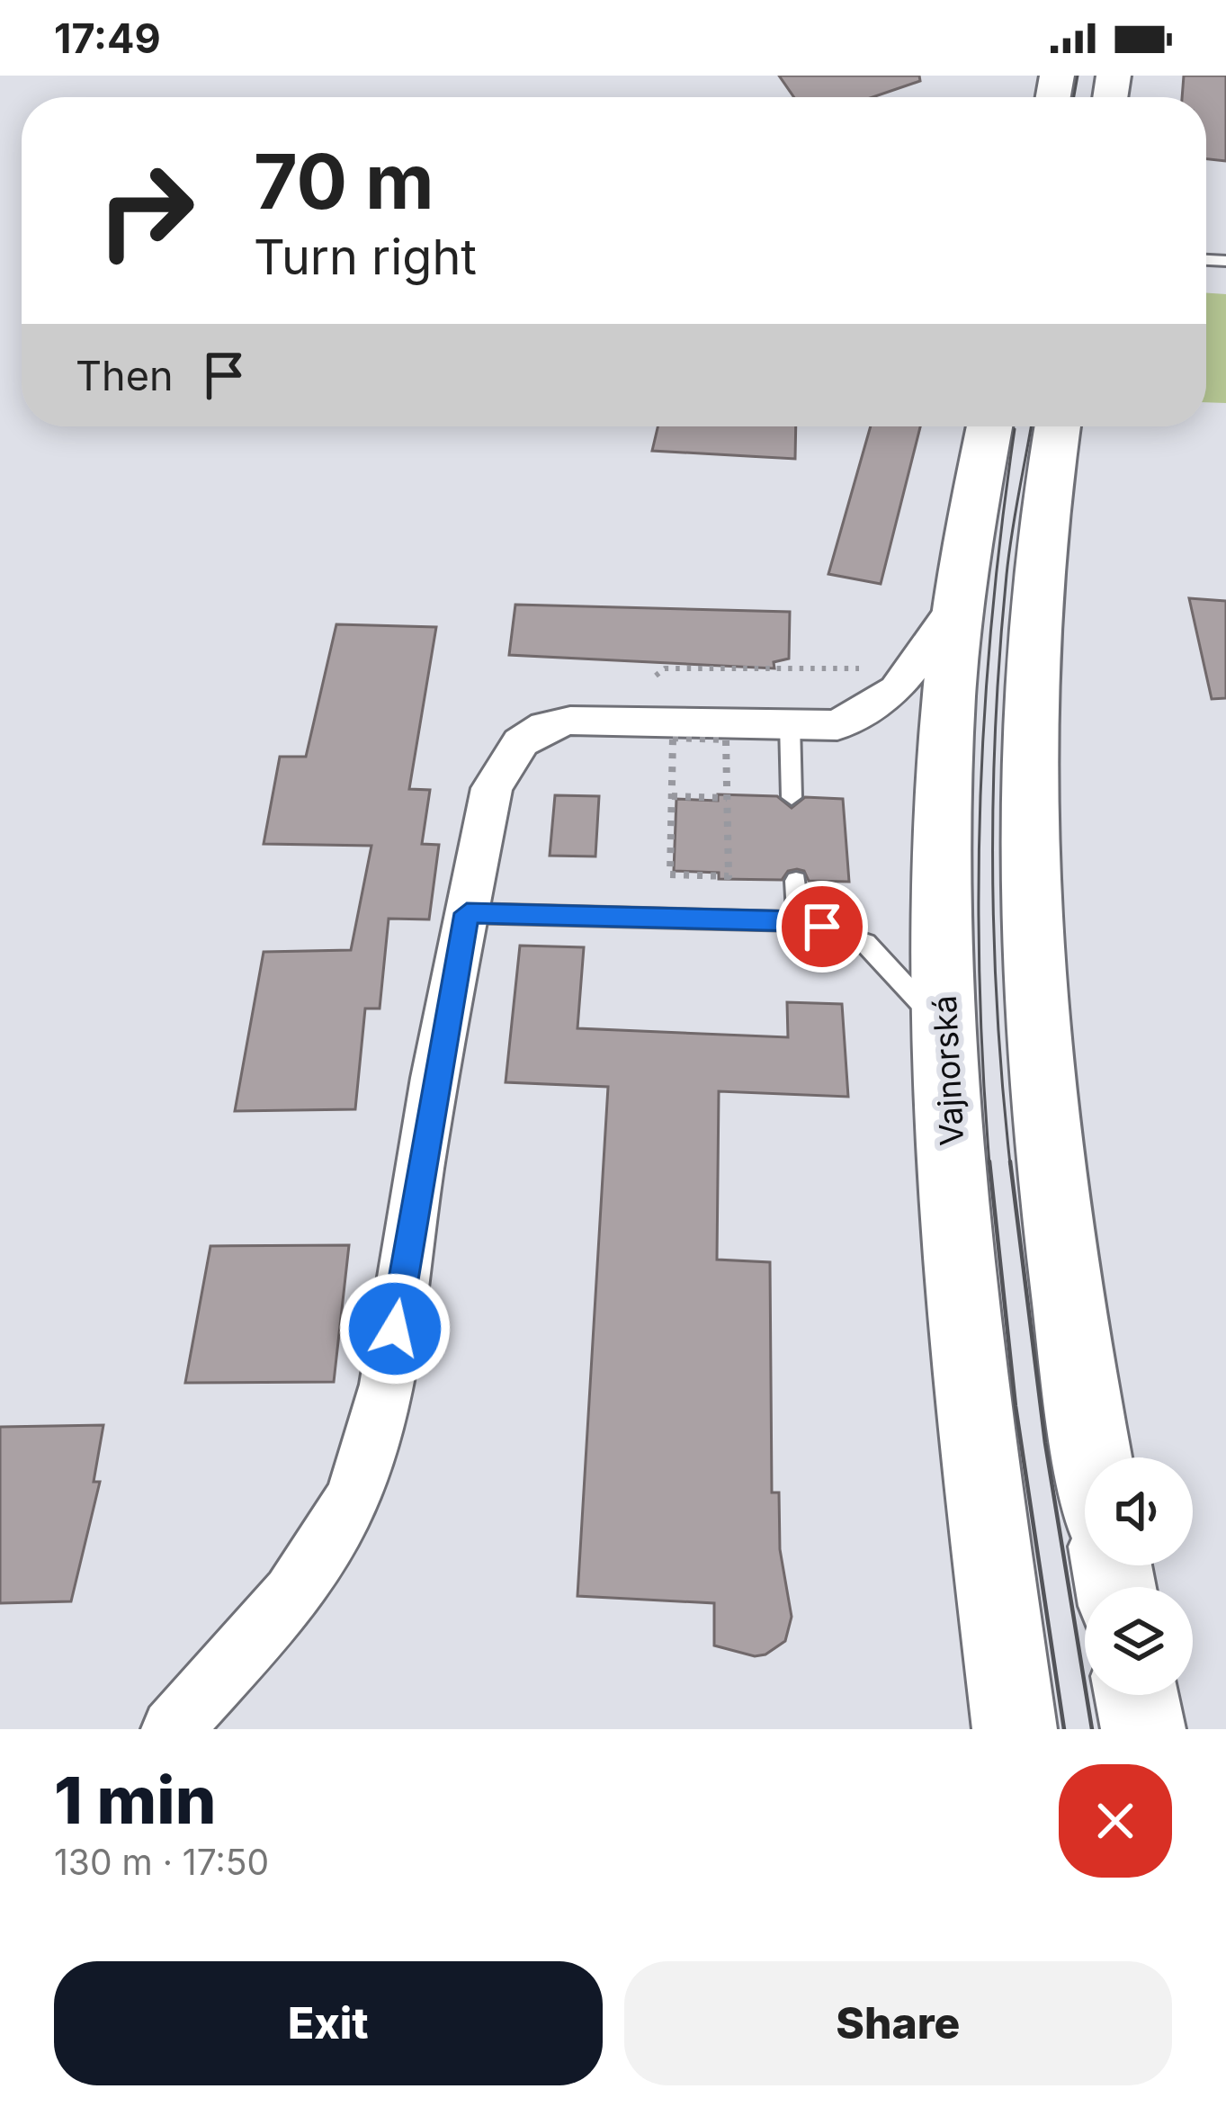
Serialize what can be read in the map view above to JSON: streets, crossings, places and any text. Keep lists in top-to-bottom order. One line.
{"streets":{"main road":["Vajnorská"]},"page":{"status":"17:49","turn":["70 m","Turn right"],"then":"Then","heading":["1 min","130 m · 17:50"],"buttons":["Exit","Share"]}}
